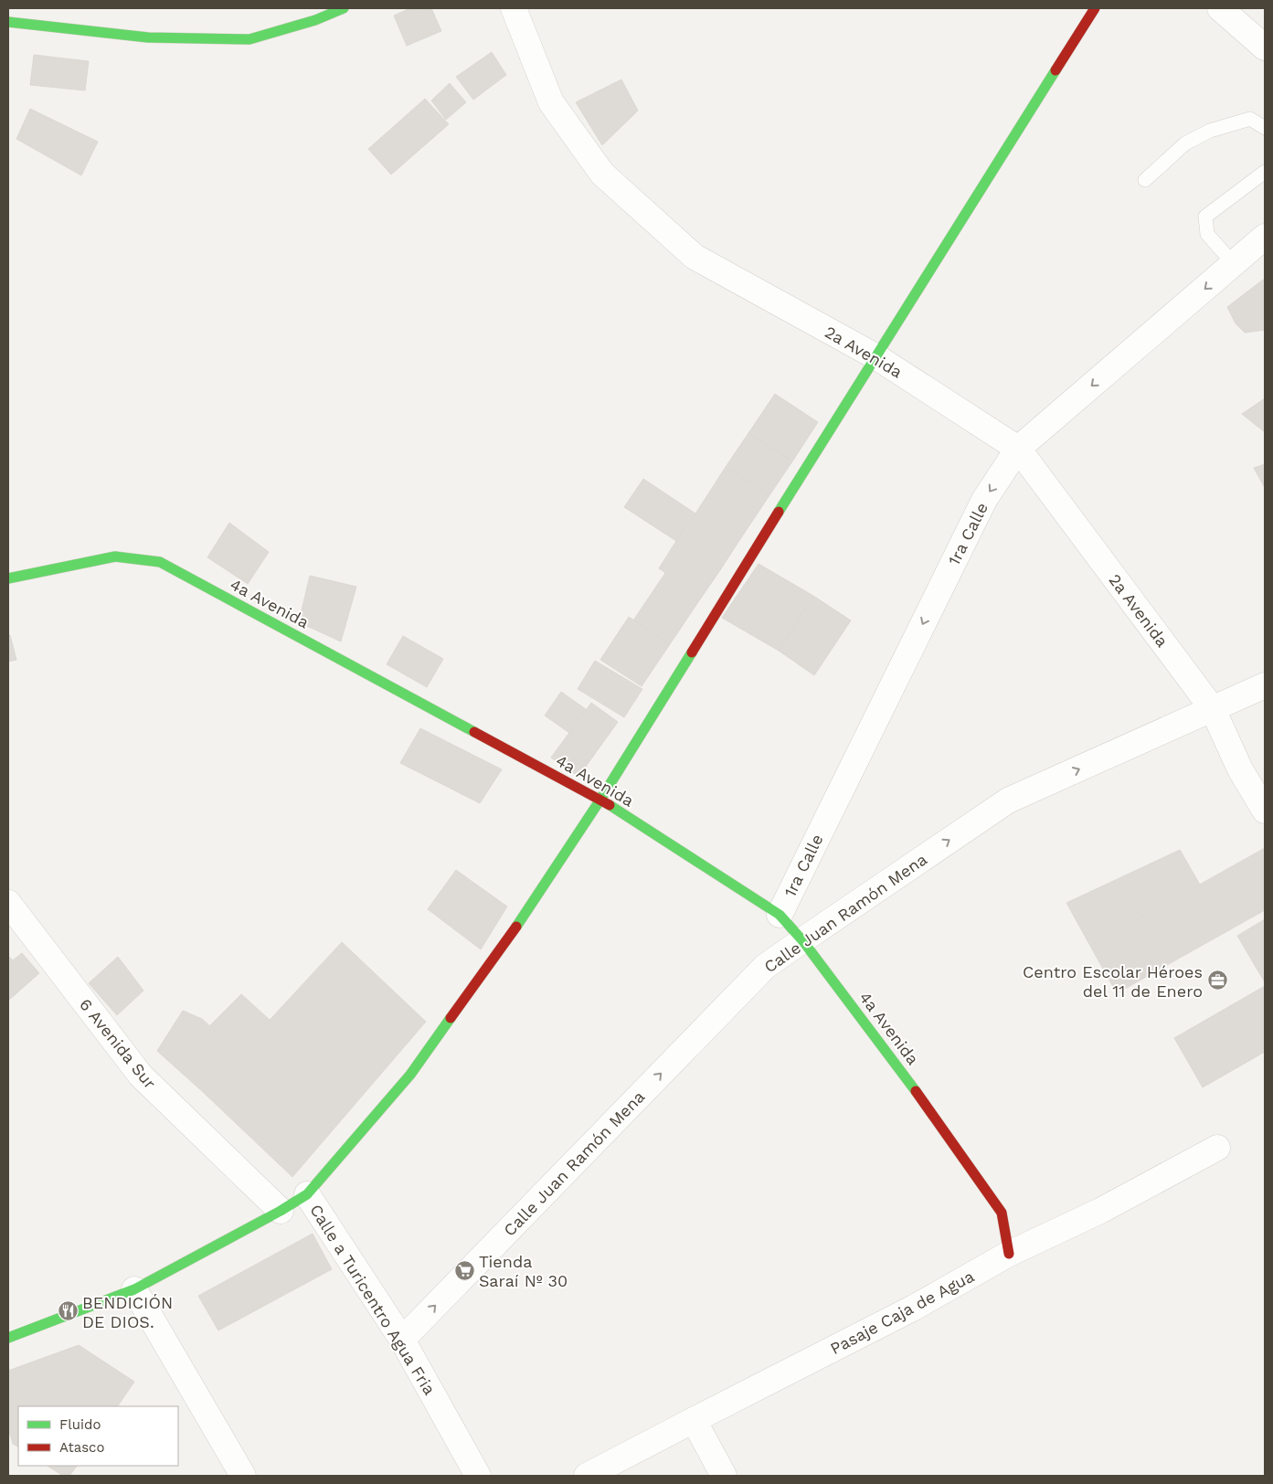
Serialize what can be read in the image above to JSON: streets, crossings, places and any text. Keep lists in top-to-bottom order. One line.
{"streets":{"main road":["4a Avenida"],"street":["2a Avenida","1ra Calle","Calle Juan Ramón Mena","6 Avenida Sur","Calle a Turicentro Agua Fria","Pasaje Caja de Agua"]},"crossings":[["2a Avenida","1ra Calle"],["2a Avenida","Calle Juan Ramón Mena"],["1ra Calle","4a Avenida"],["4a Avenida","Calle Juan Ramón Mena"],["4a Avenida","Pasaje Caja de Agua"],["Calle Juan Ramón Mena","Calle a Turicentro Agua Fria"]],"one_way":["1ra Calle","Calle Juan Ramón Mena"],"places":{"office":["Centro Escolar Héroes del 11 de Enero"],"supermarket":["Tienda Saraí Nº 30"],"restaurant":["BENDICIÓN DE DIOS."]},"legend":["Fluido","Atasco"]}
